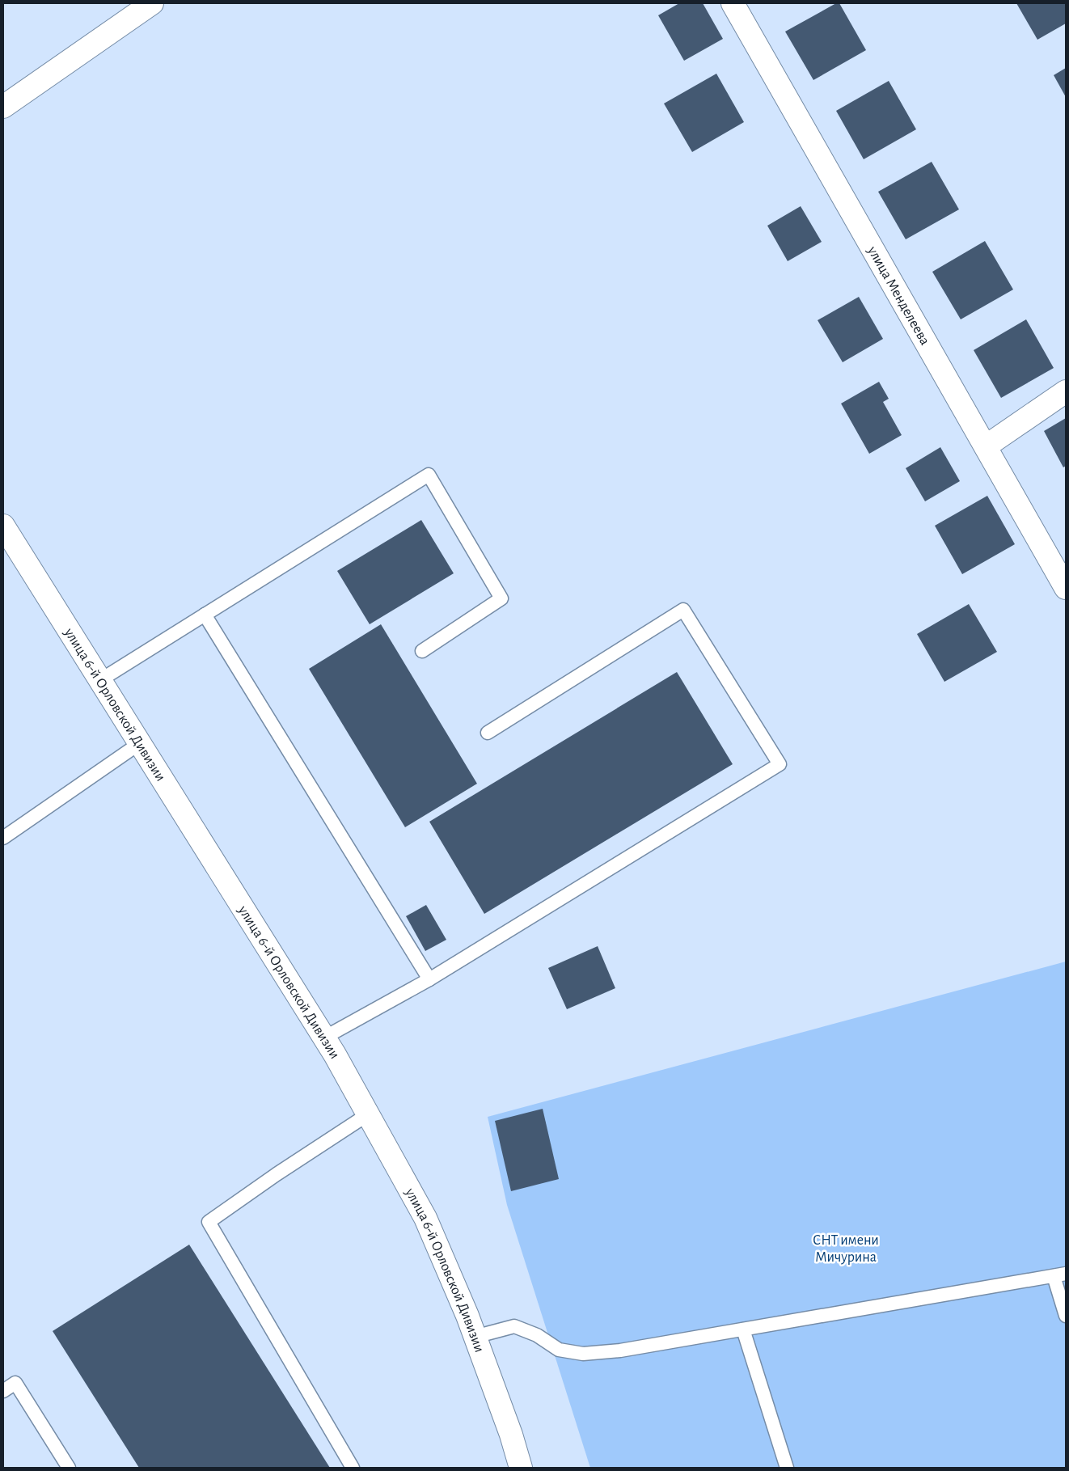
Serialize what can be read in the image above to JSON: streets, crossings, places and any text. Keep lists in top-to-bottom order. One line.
{"streets":{"street":["улица Менделеева","улица 6-й Орловской Дивизии"]},"parks":["СНТ имени Мичурина"]}
